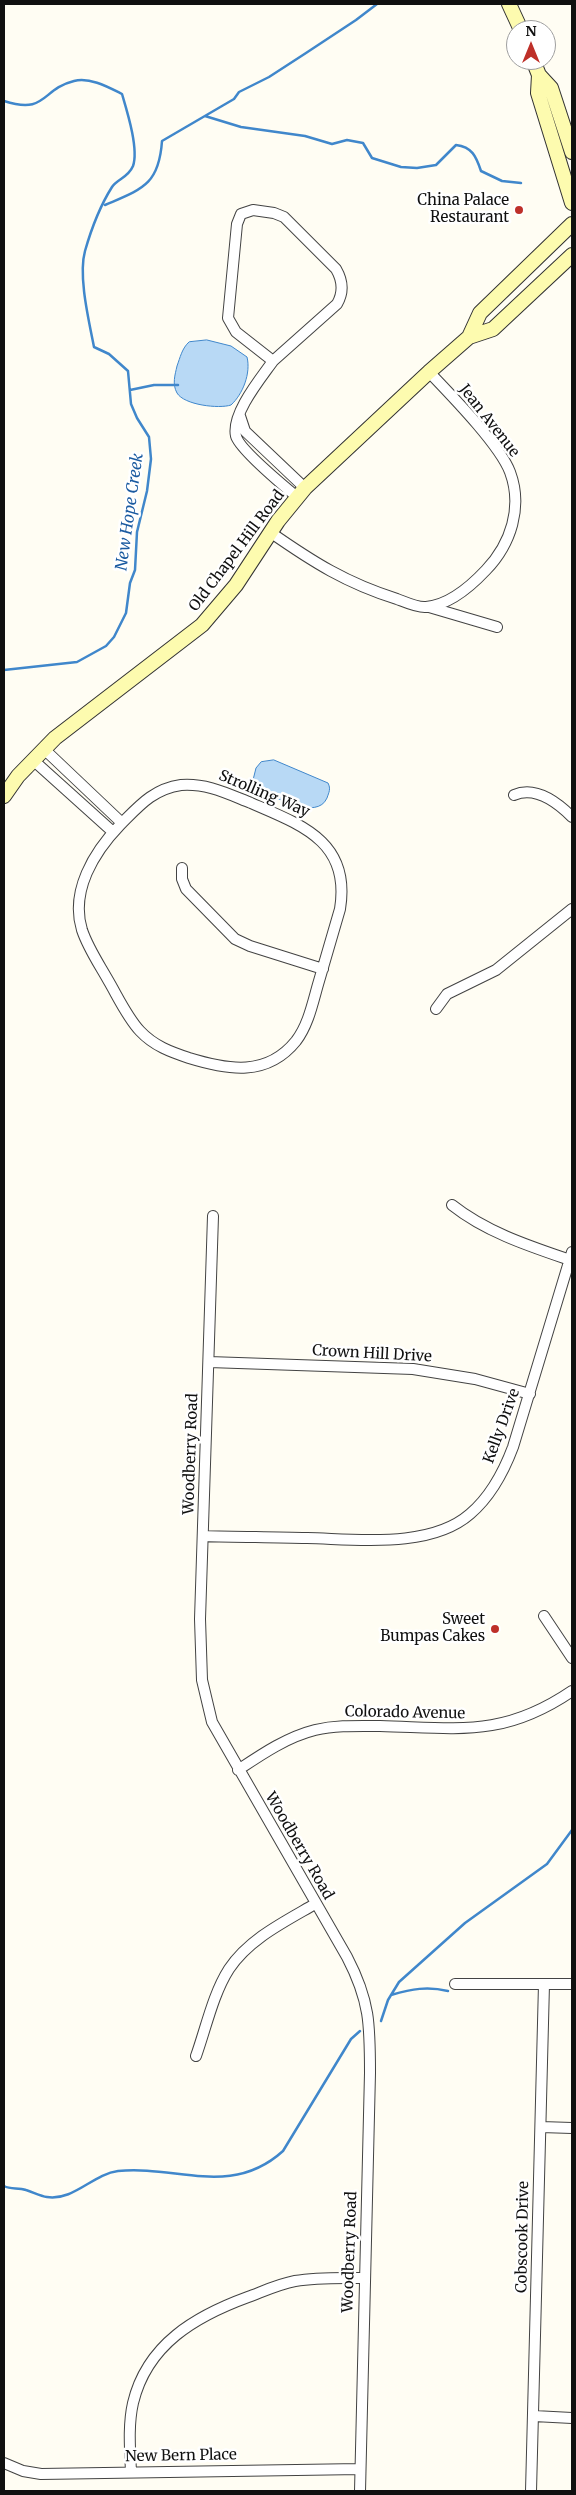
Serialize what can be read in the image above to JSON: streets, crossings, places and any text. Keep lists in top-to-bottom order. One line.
{"streets":{"main road":["Old Chapel Hill Road"],"street":["Jean Avenue","Strolling Way","Crown Hill Drive","Kelly Drive","Woodberry Road","Colorado Avenue","Cobscook Drive","New Bern Place"]},"crossings":[["Jean Avenue","Old Chapel Hill Road"],["Crown Hill Drive","Kelly Drive"],["Crown Hill Drive","Woodberry Road"],["Kelly Drive","Woodberry Road"],["Woodberry Road","Colorado Avenue"],["Woodberry Road","New Bern Place"]],"water":["New Hope Creek"],"places":["China Palace Restaurant","Sweet Bumpas Cakes"],"north":"top"}
